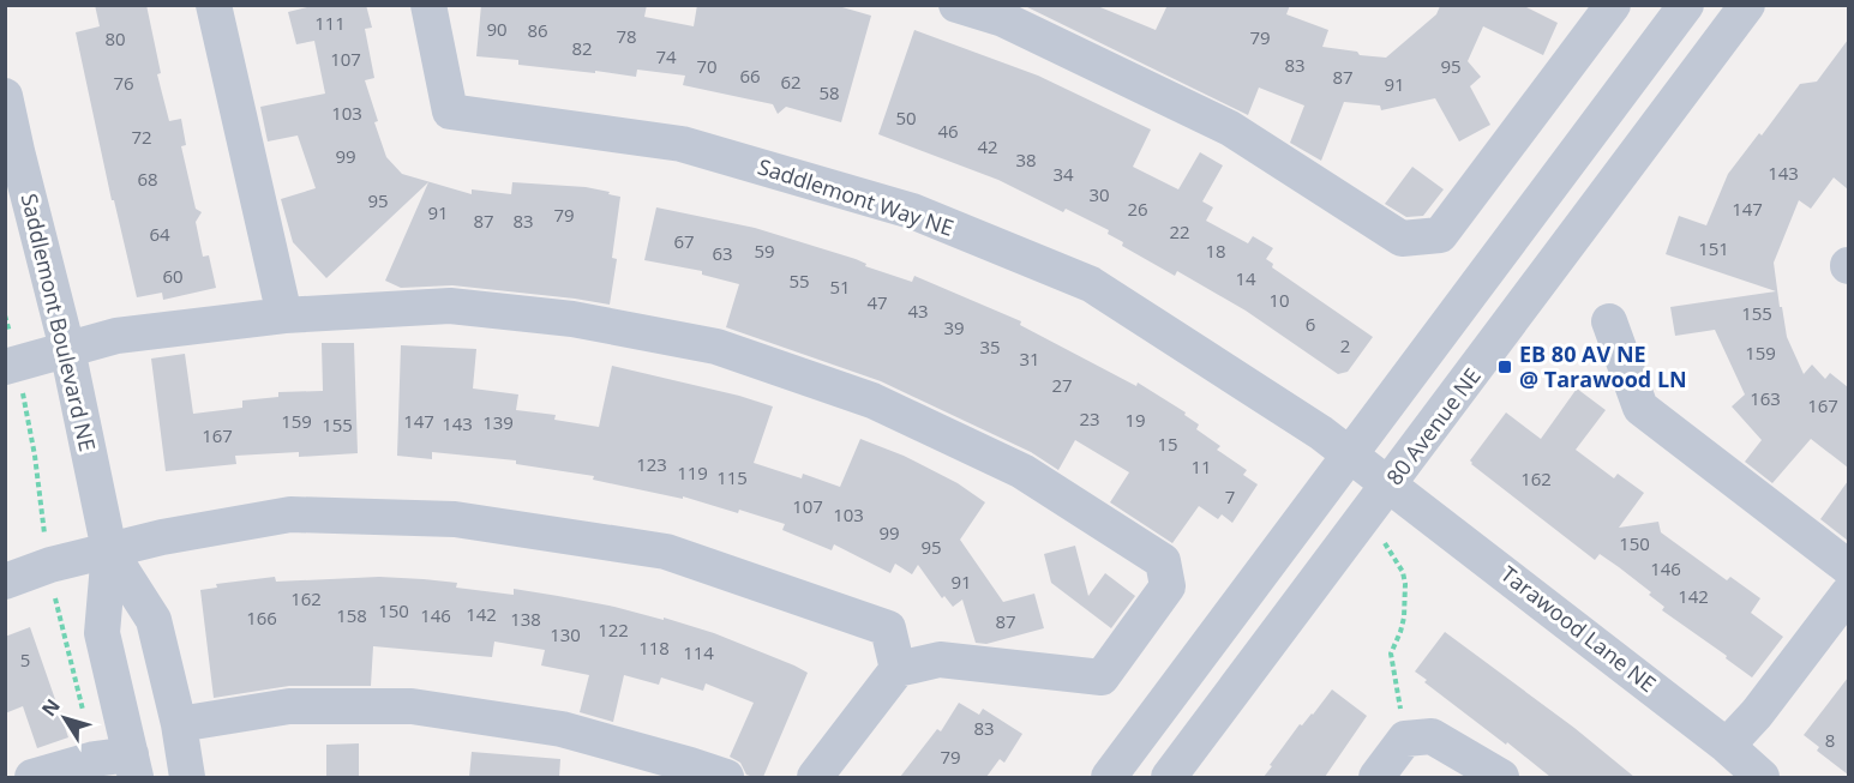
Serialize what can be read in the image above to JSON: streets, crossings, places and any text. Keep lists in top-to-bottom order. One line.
{"streets":{"street":["Saddlemont Way NE","Saddlemont Boulevard NE","80 Avenue NE","Tarawood Lane NE"]},"crossings":[["Saddlemont Way NE","80 Avenue NE"],["Saddlemont Way NE","Tarawood Lane NE"],["80 Avenue NE","Tarawood Lane NE"]],"places":{"transit":["EB 80 AV NE @ Tarawood LN"]},"house_numbers":["111","90","86","78","79","80","82","74","107","83","70","95","66","87","62","76","91","58","103","50","46","72","42","99","38","143","34","68","30","95","26","147","91","79","87","83","22","64","67","151","59","18","63","60","14","55","51","10","47","43","155","6","39","2","35","159","31","27","163","167","23","19","159","147","139","143","155","167","15","123","11","119","115","162","7","107","103","99","150","95","146","91","142","162","150","142","158","146","166","138","87","122","130","118","114","5","83","8","79"],"north":"top left"}
